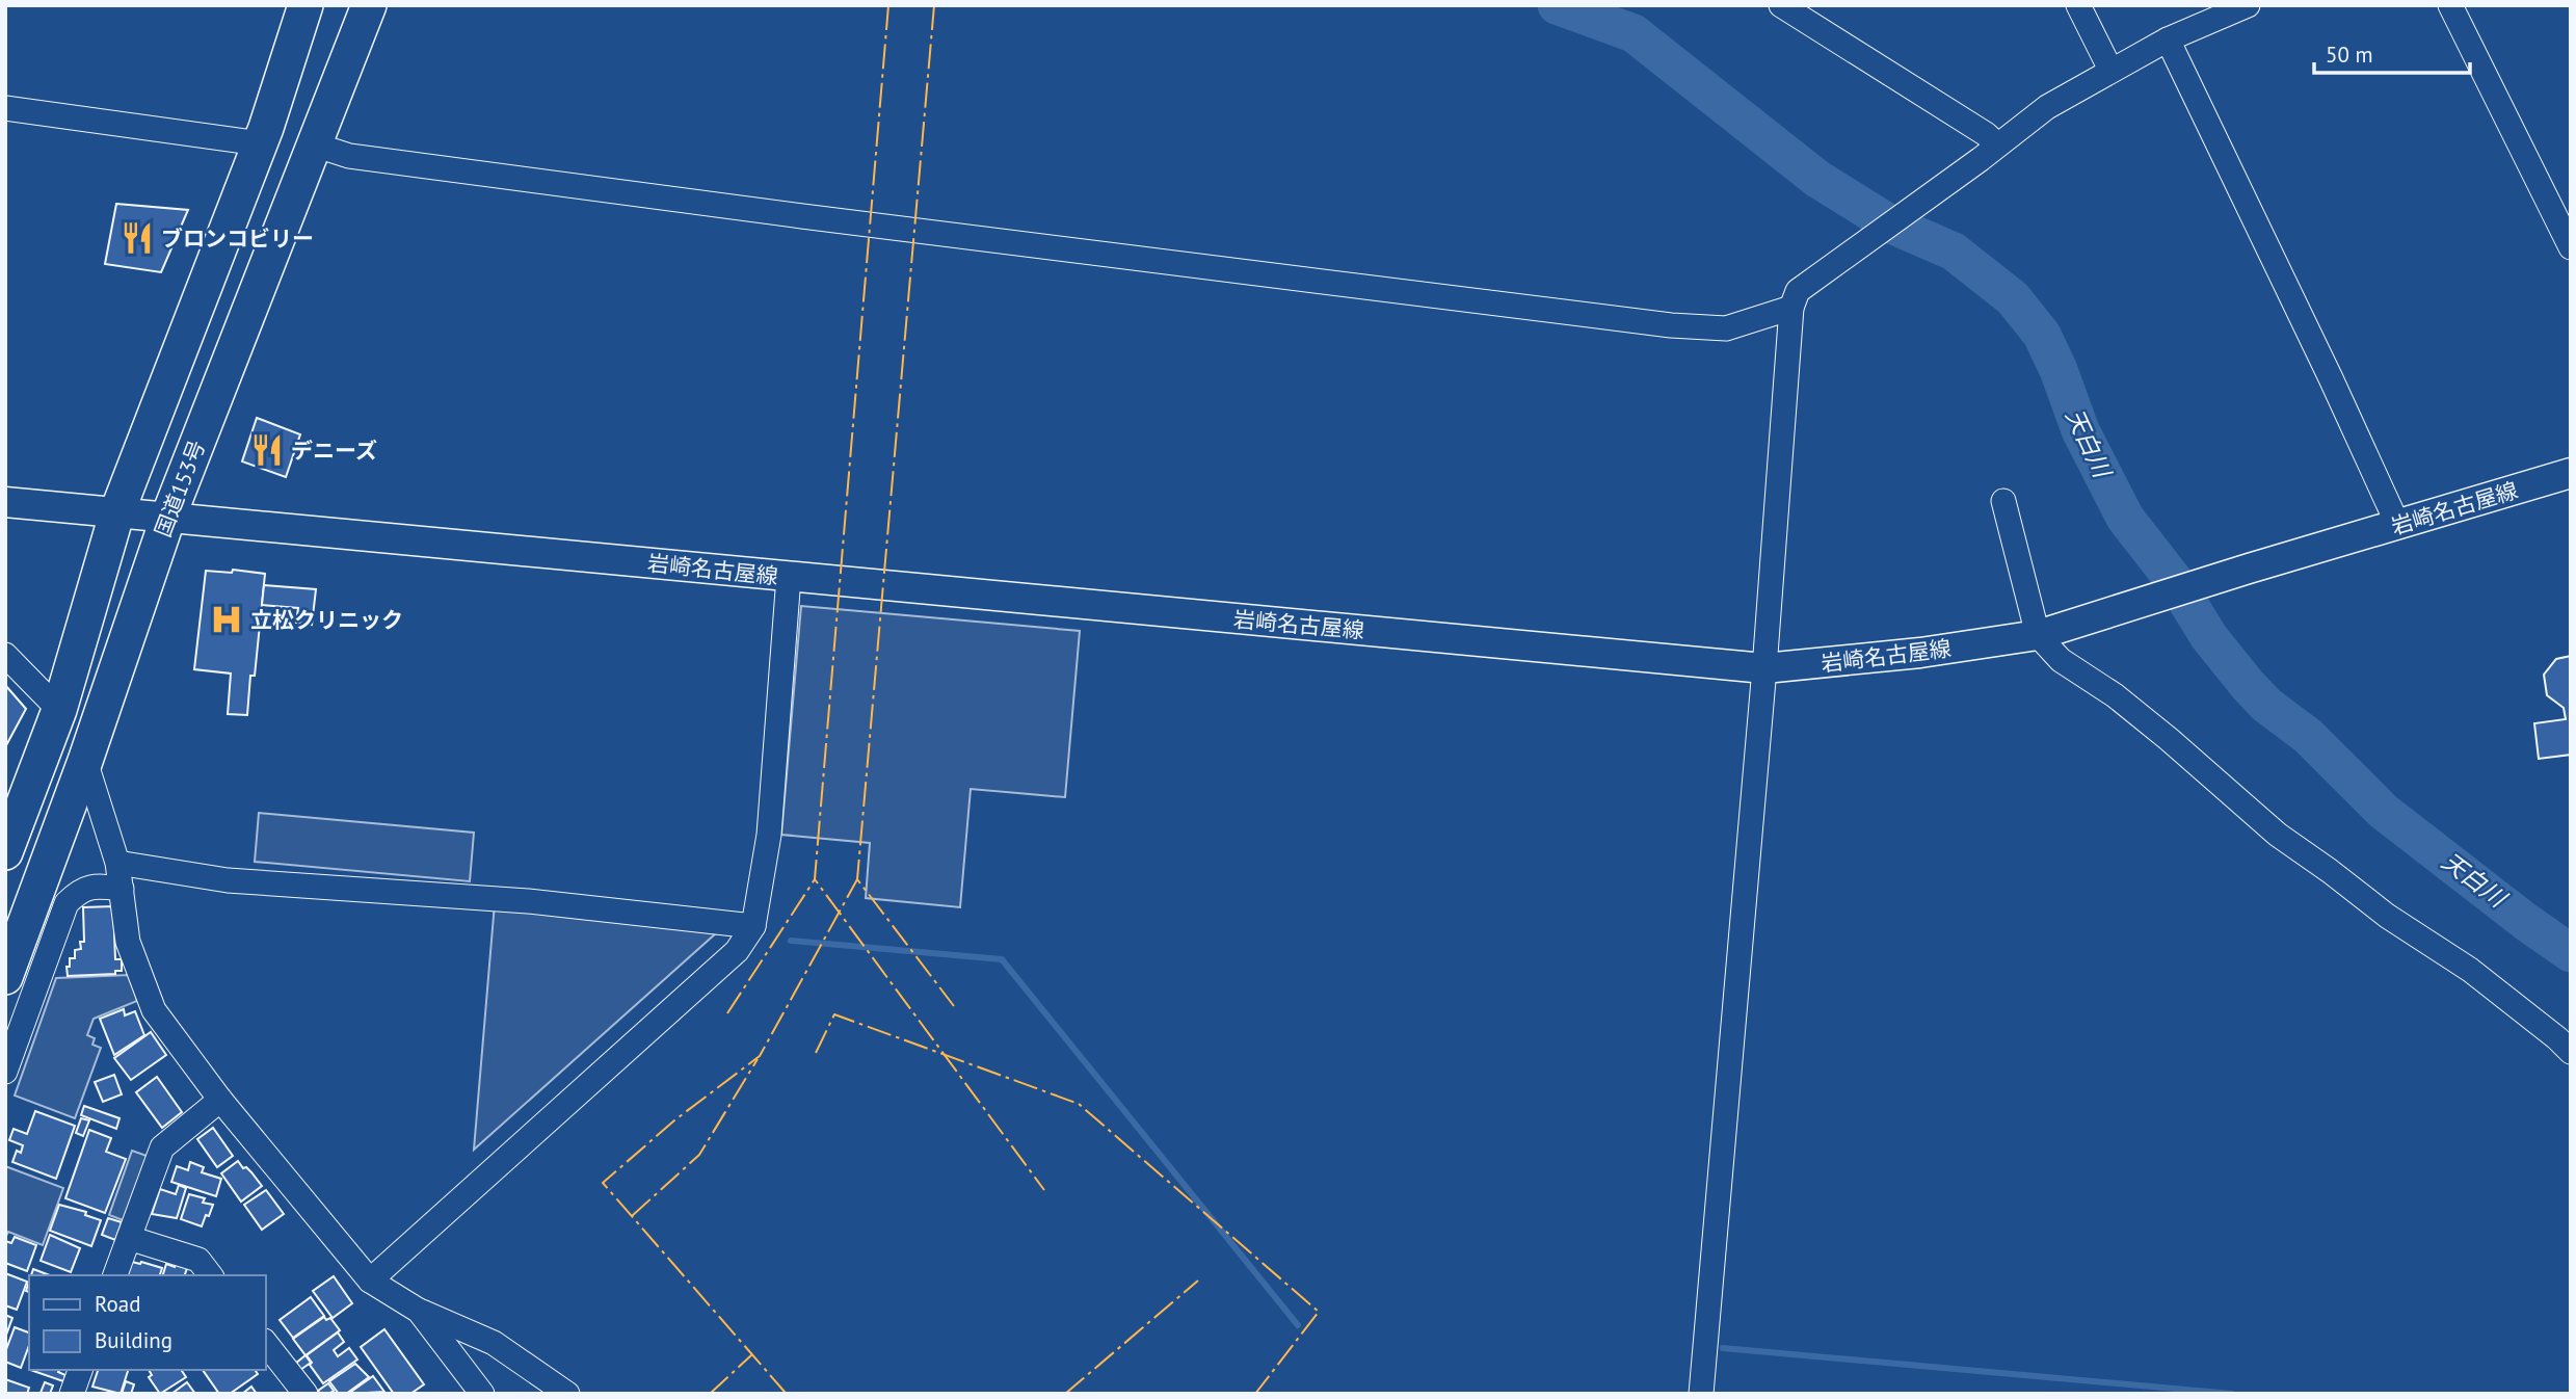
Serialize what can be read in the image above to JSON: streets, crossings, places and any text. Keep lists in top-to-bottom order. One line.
{"streets":{"highway":["国道153号"],"main road":["岩崎名古屋線"]},"crossings":[["国道153号","岩崎名古屋線"]],"water":["天白川"],"places":{"restaurant":["ブロンコビリー","デニーズ"],"hospital":["立松クリニック"]},"legend":["Road","Building"],"scale_bar":"50 m"}
